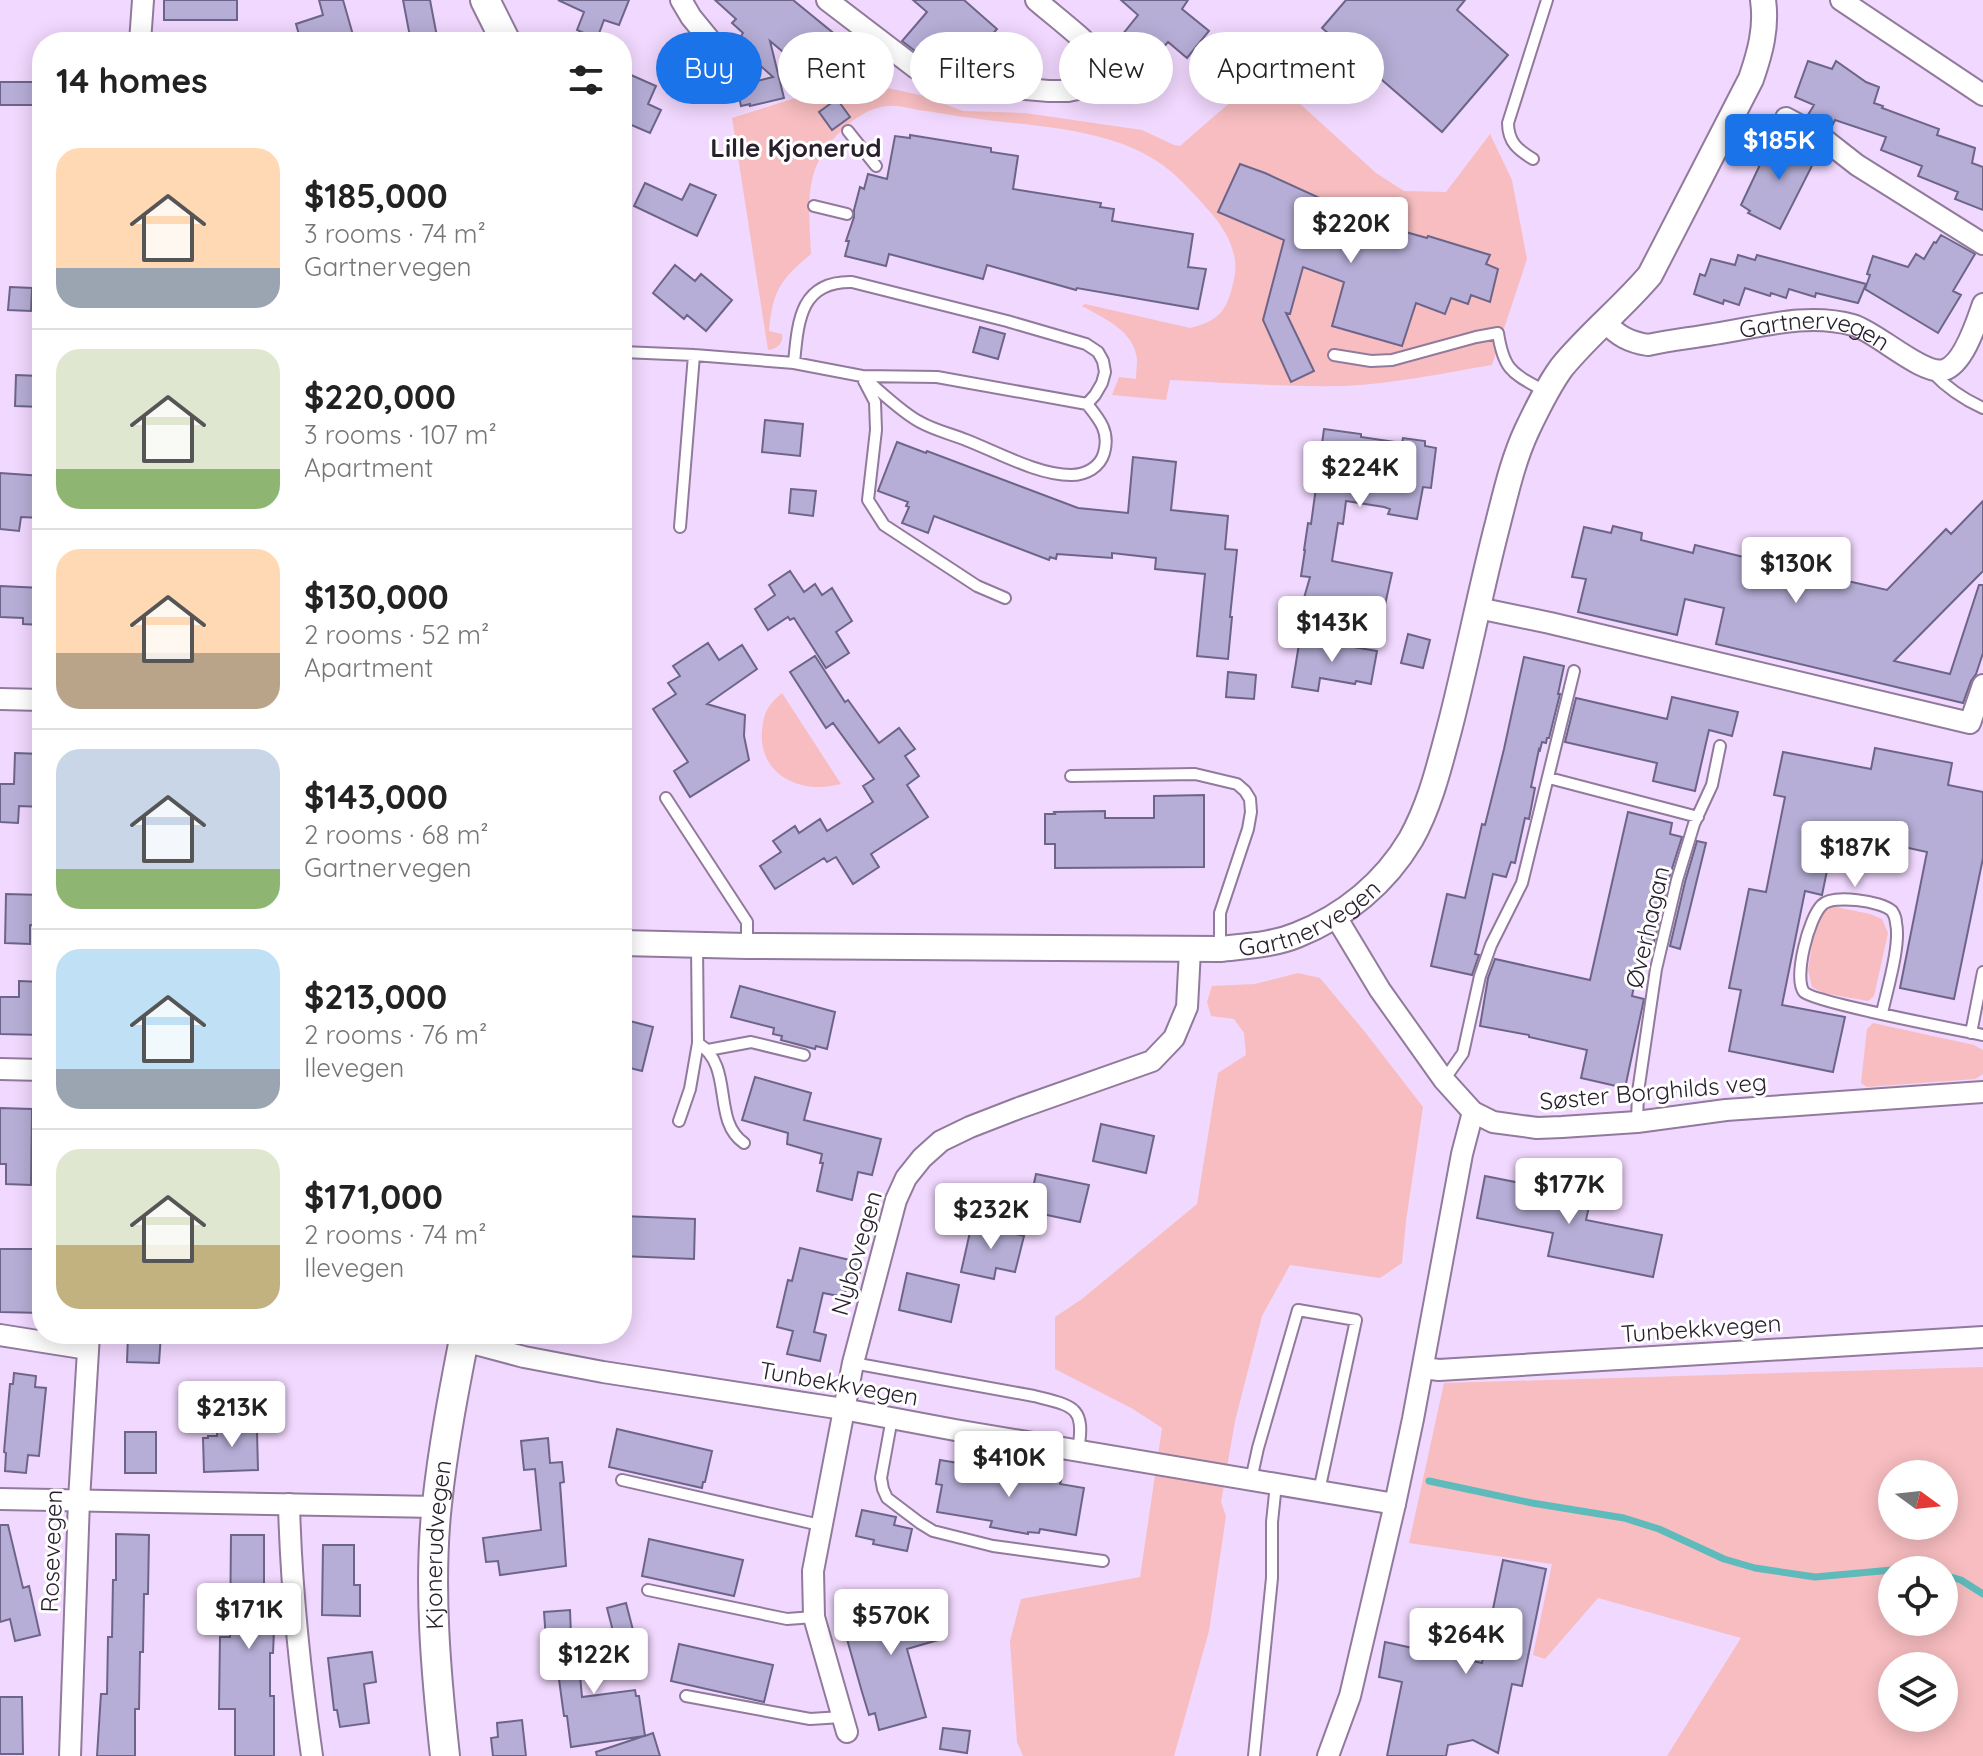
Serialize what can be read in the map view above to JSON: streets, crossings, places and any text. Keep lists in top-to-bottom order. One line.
{"streets":{"main road":["Kjonerudvegen"],"street":["Gartnervegen","Søster Borghilds veg","Nybovegen","Tunbekkvegen","Rosevegen"],"lane":["Øverhagan"]},"crossings":[["Gartnervegen","Søster Borghilds veg"],["Gartnervegen","Nybovegen"],["Øverhagan","Søster Borghilds veg"],["Nybovegen","Tunbekkvegen"]],"districts":["Lille Kjonerud"],"north":"right","page":{"chip":["Buy","Rent","Filters","New","Apartment"],"heading":"14 homes","price":["$185K","$220K","$224K","$130K","$143K","$187K","$177K","$232K","$213K","$410K","$171K","$570K","$264K","$122K"],"list":[{"name":"$185,000","note":"3 rooms · 74 m² · Gartnervegen"},{"name":"$220,000","note":"3 rooms · 107 m² · Apartment"},{"name":"$130,000","note":"2 rooms · 52 m² · Apartment"},{"name":"$143,000","note":"2 rooms · 68 m² · Gartnervegen"},{"name":"$213,000","note":"2 rooms · 76 m² · Ilevegen"},{"name":"$171,000","note":"2 rooms · 74 m² · Ilevegen"}]}}
